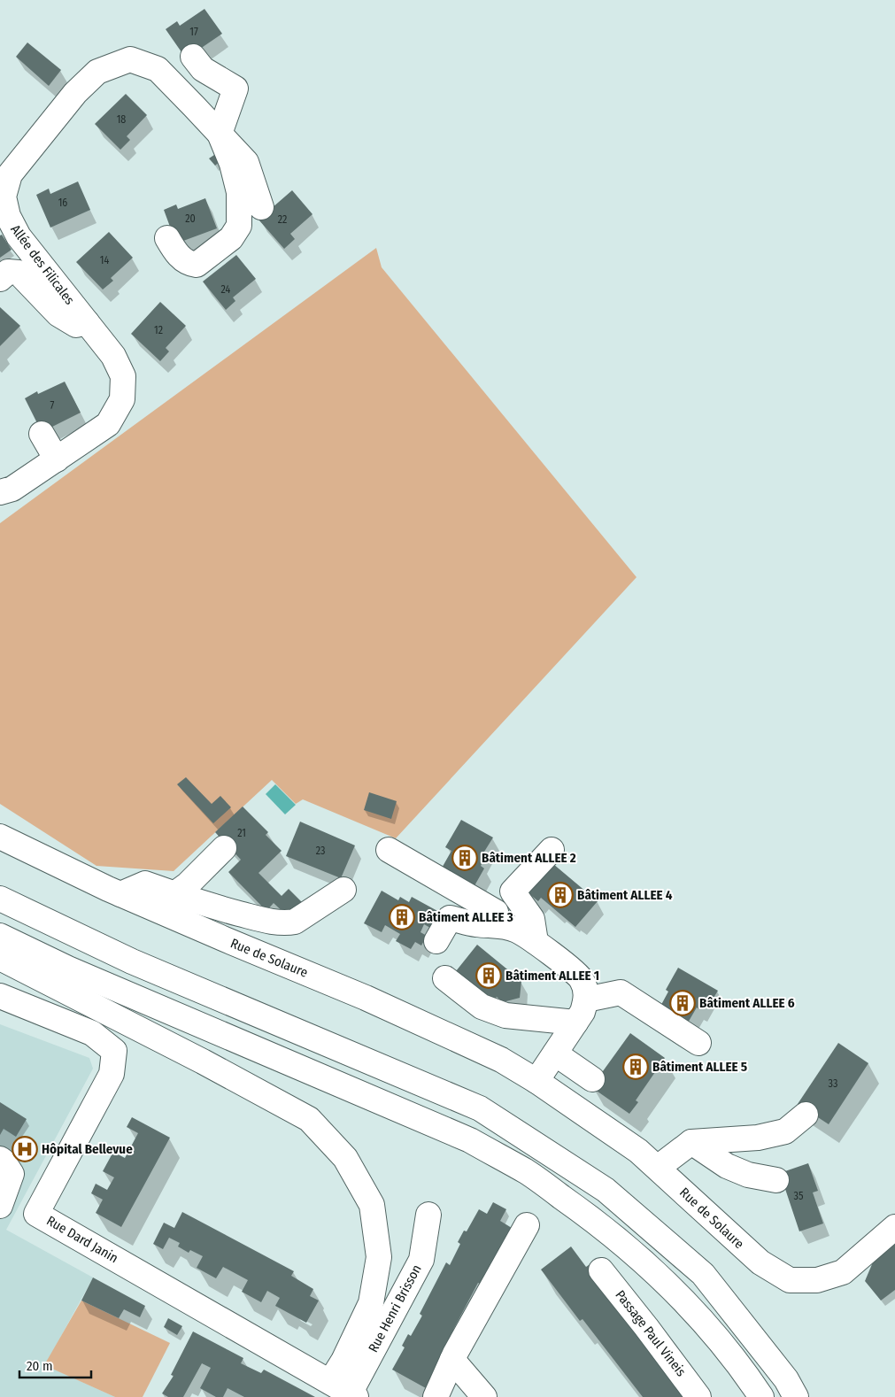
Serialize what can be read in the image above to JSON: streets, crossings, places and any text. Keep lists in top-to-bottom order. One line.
{"streets":{"main road":["Allée des Filicales","Rue de Solaure","Rue Dard Janin","Rue Henri Brisson","Passage Paul Vineis"]},"crossings":[["Rue Dard Janin","Rue Henri Brisson"]],"places":{"building":["Bâtiment ALLEE 2","Bâtiment ALLEE 4","Bâtiment ALLEE 3","Bâtiment ALLEE 1","Bâtiment ALLEE 6","Bâtiment ALLEE 5"],"hospital":["Hôpital Bellevue"]},"house_numbers":["17","18","16","20","22","14","24","12","7","21","23","33","35"],"scale_bar":"20 m"}
